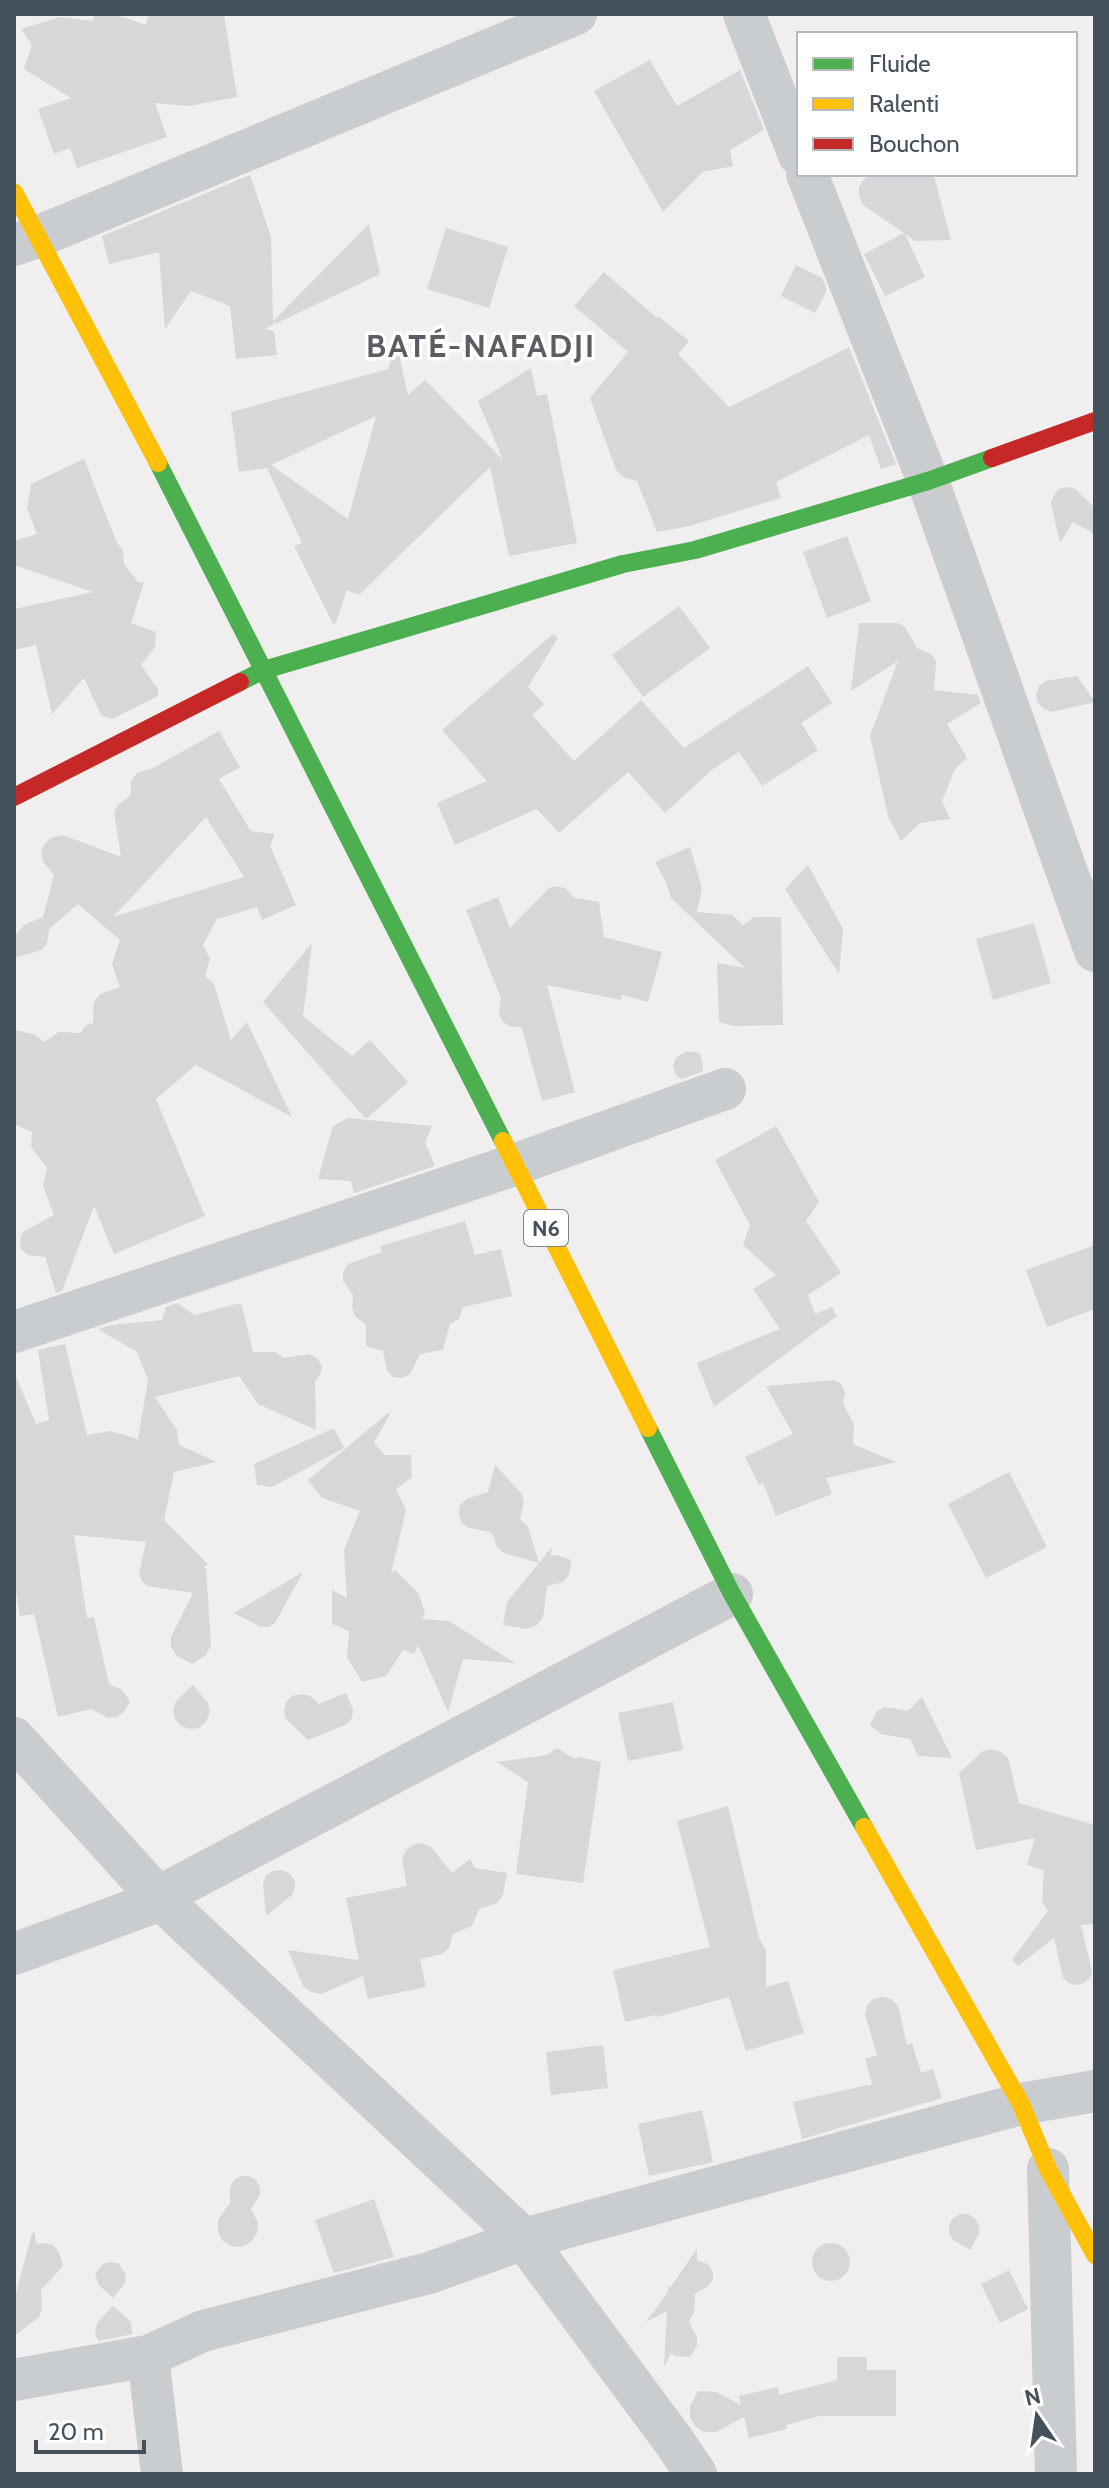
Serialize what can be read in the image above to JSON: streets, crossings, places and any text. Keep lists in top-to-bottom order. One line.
{"streets":{"main road":["N6"]},"districts":["BATÉ-NAFADJI"],"legend":["Fluide","Ralenti","Bouchon"],"scale_bar":"20 m","north":"top"}
